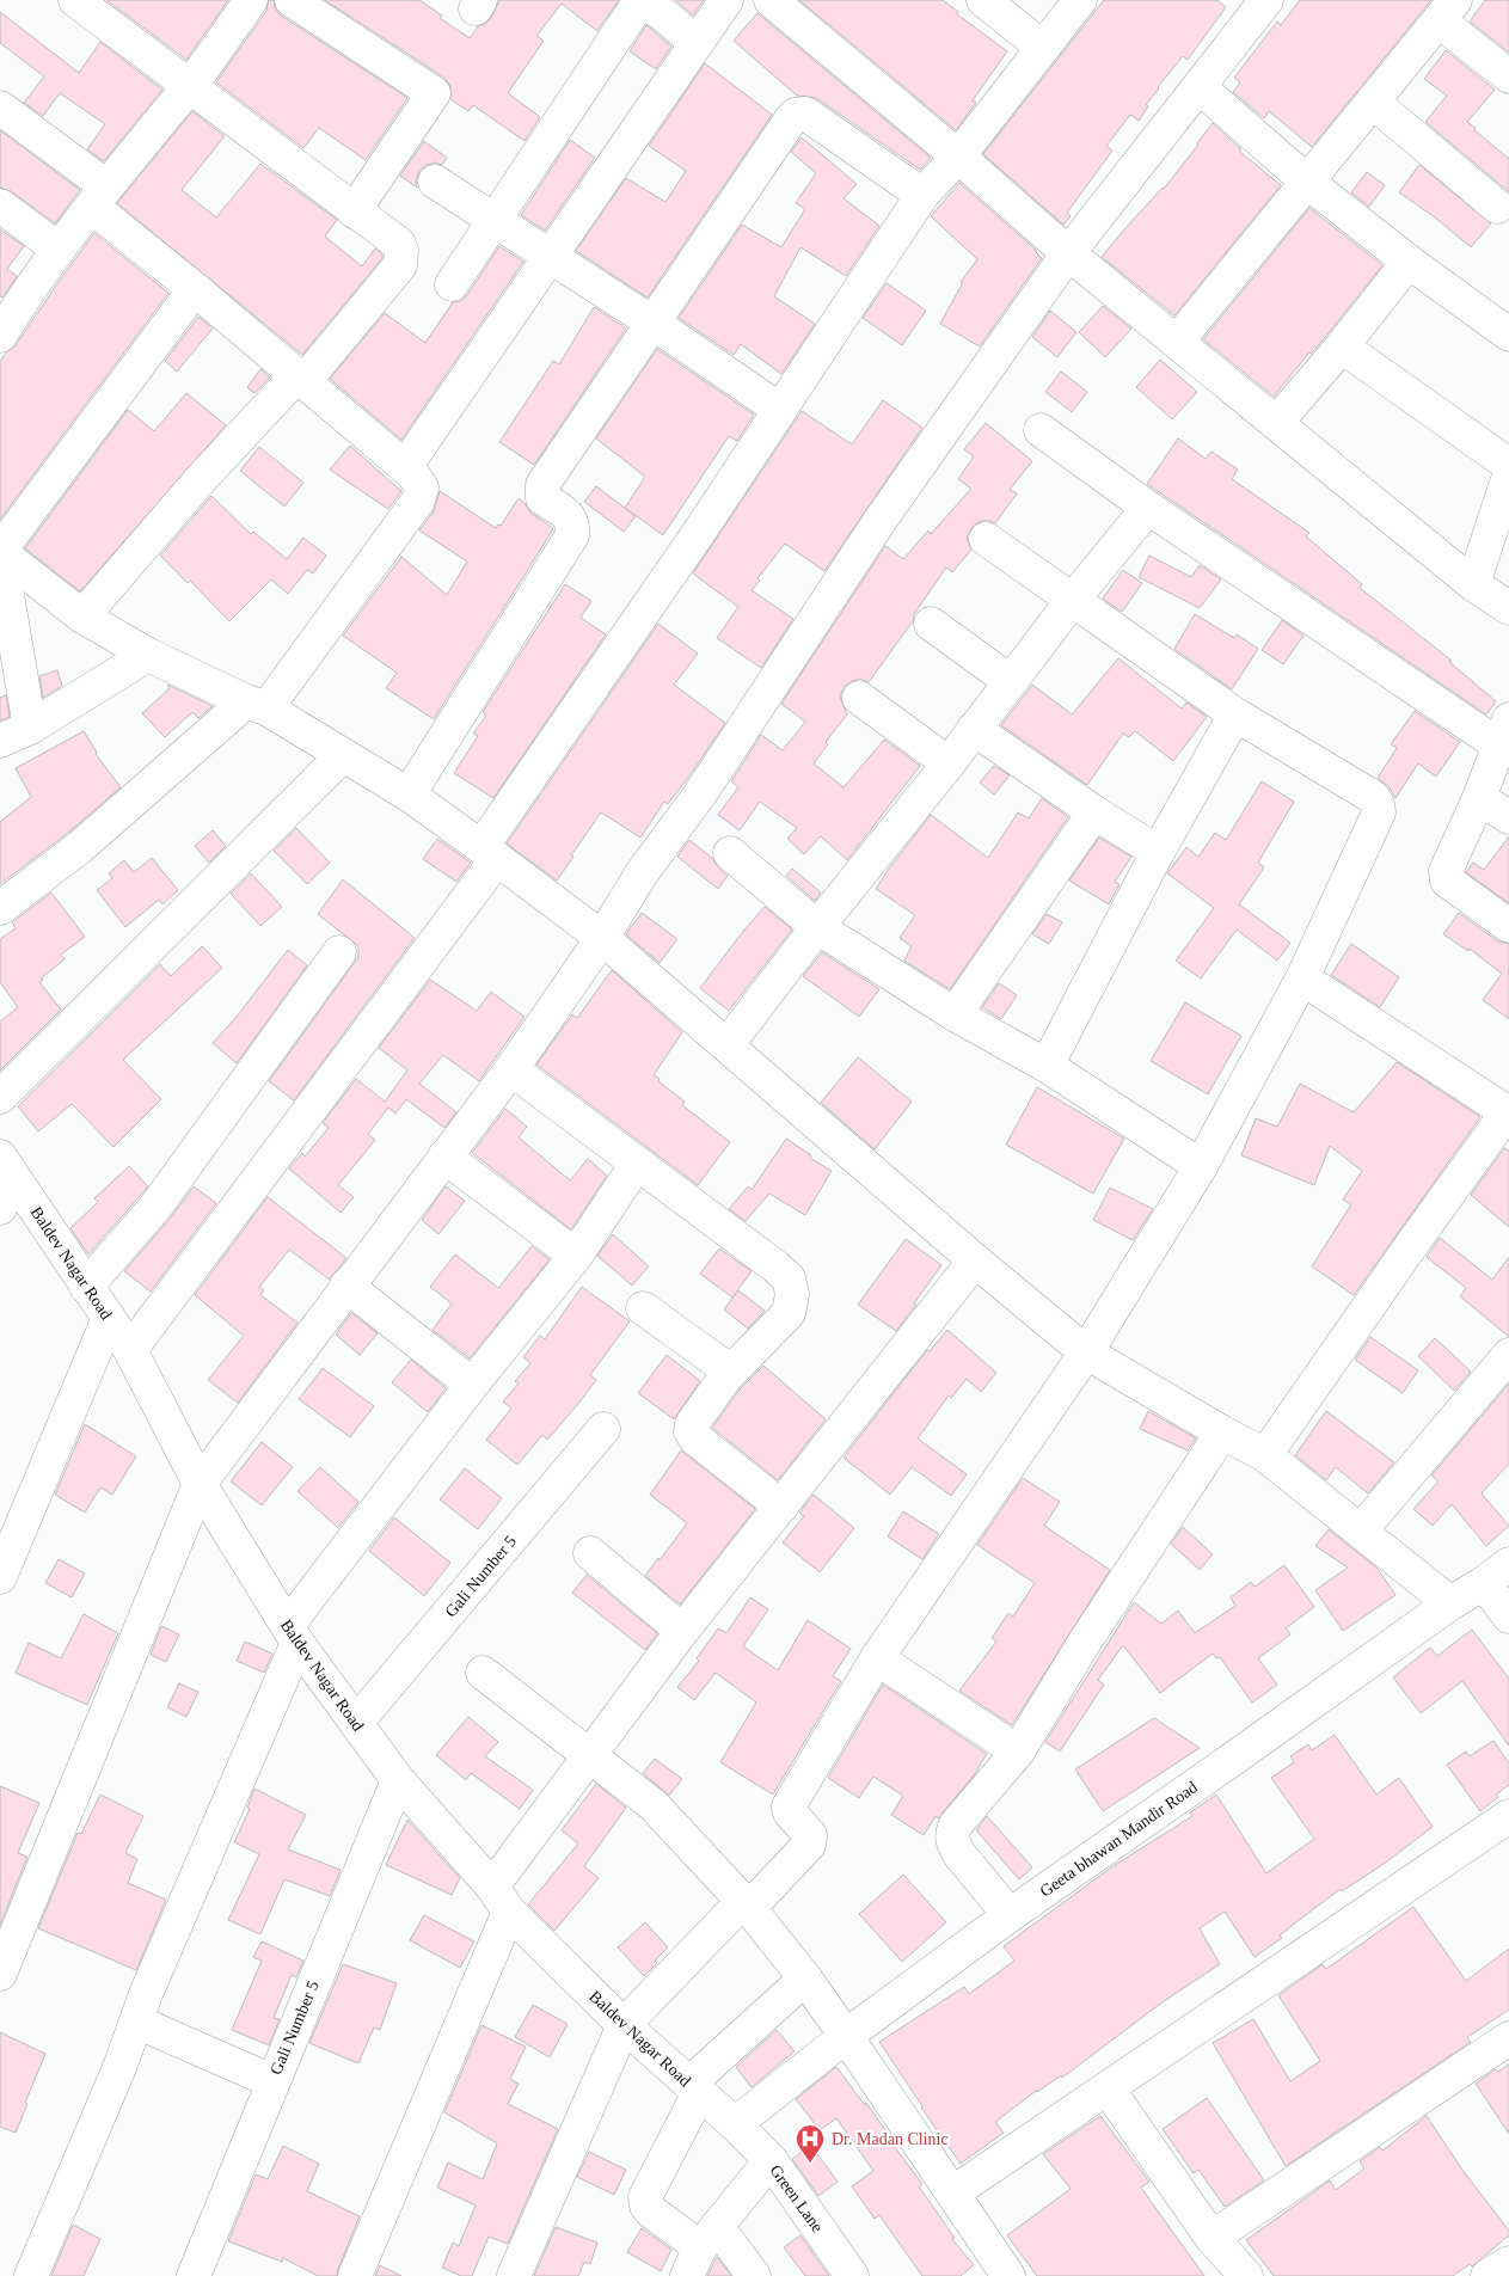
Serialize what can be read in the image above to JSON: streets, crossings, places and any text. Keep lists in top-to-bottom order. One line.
{"streets":{"street":["Baldev Nagar Road","Gali Number 5","Geeta bhawan Mandir Road","Green Lane"]},"crossings":[["Baldev Nagar Road","Gali Number 5"],["Baldev Nagar Road","Geeta bhawan Mandir Road"],["Baldev Nagar Road","Green Lane"],["Geeta bhawan Mandir Road","Green Lane"]],"places":{"hospital":["Dr. Madan Clinic"]}}
